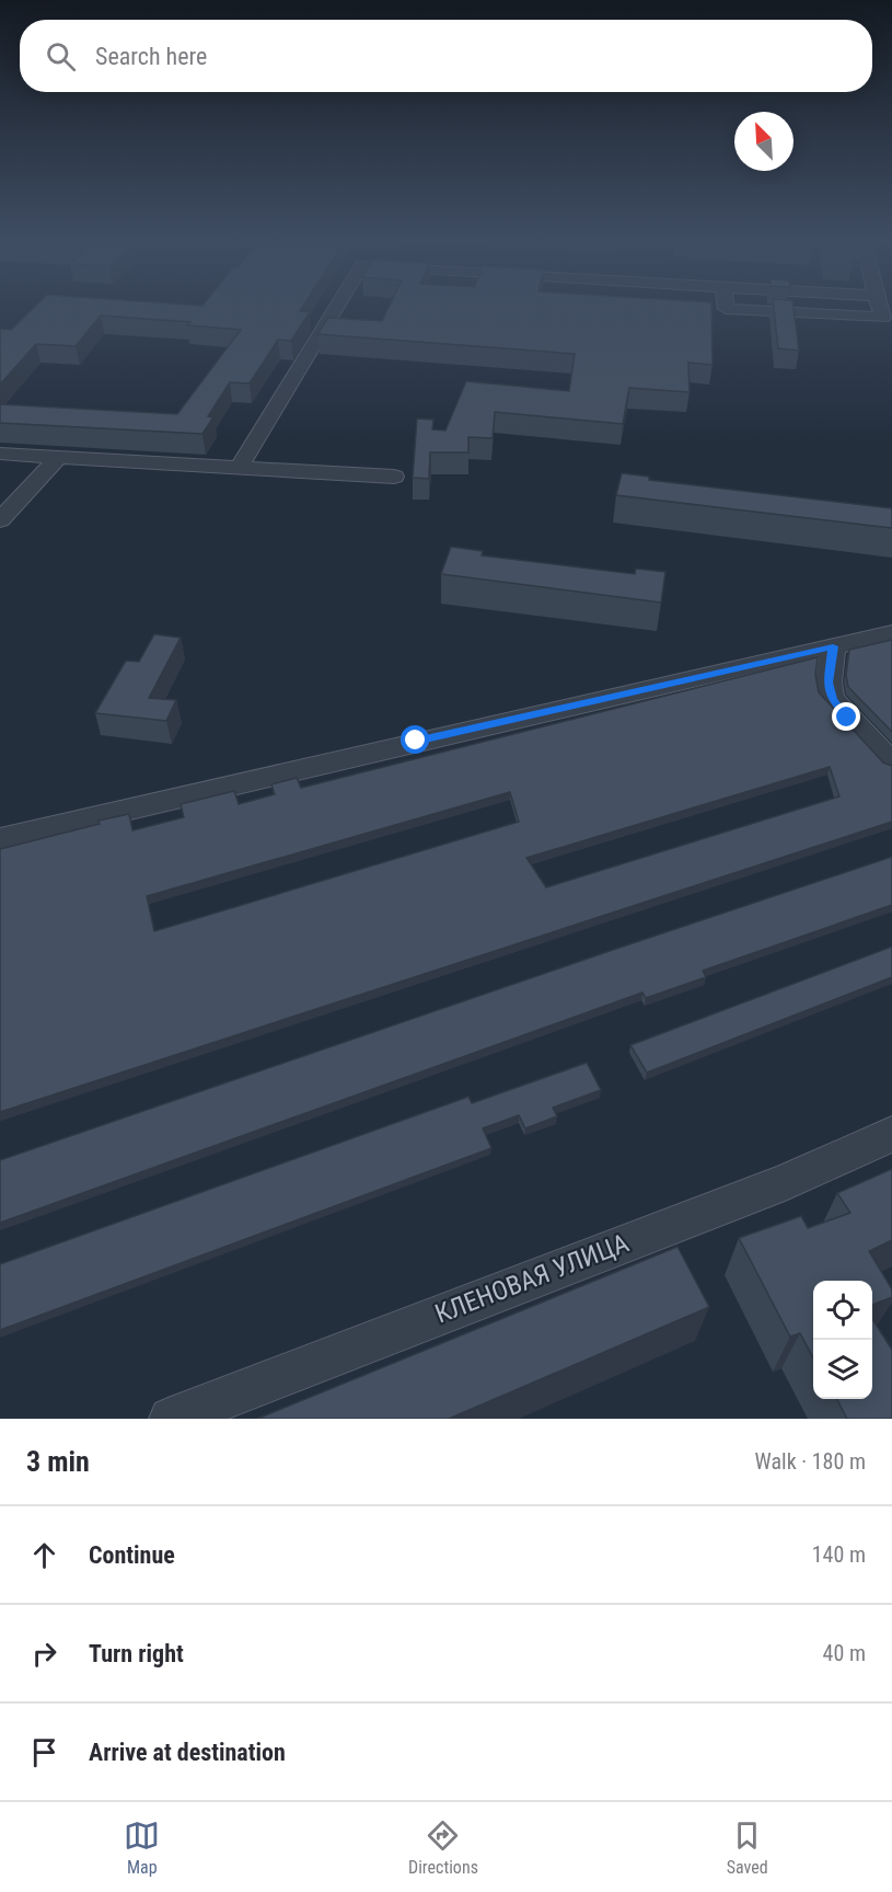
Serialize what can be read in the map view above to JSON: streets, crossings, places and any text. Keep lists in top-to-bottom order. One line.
{"streets":{"street":["КЛЕНОВАЯ УЛИЦА"]},"north":"top left","page":{"search":"Search here","heading":["3 min","Walk · 180 m"],"list":[["Continue","140 m"],["Turn right","40 m"],"Arrive at destination"],"nav":["Map","Directions","Saved"]}}
